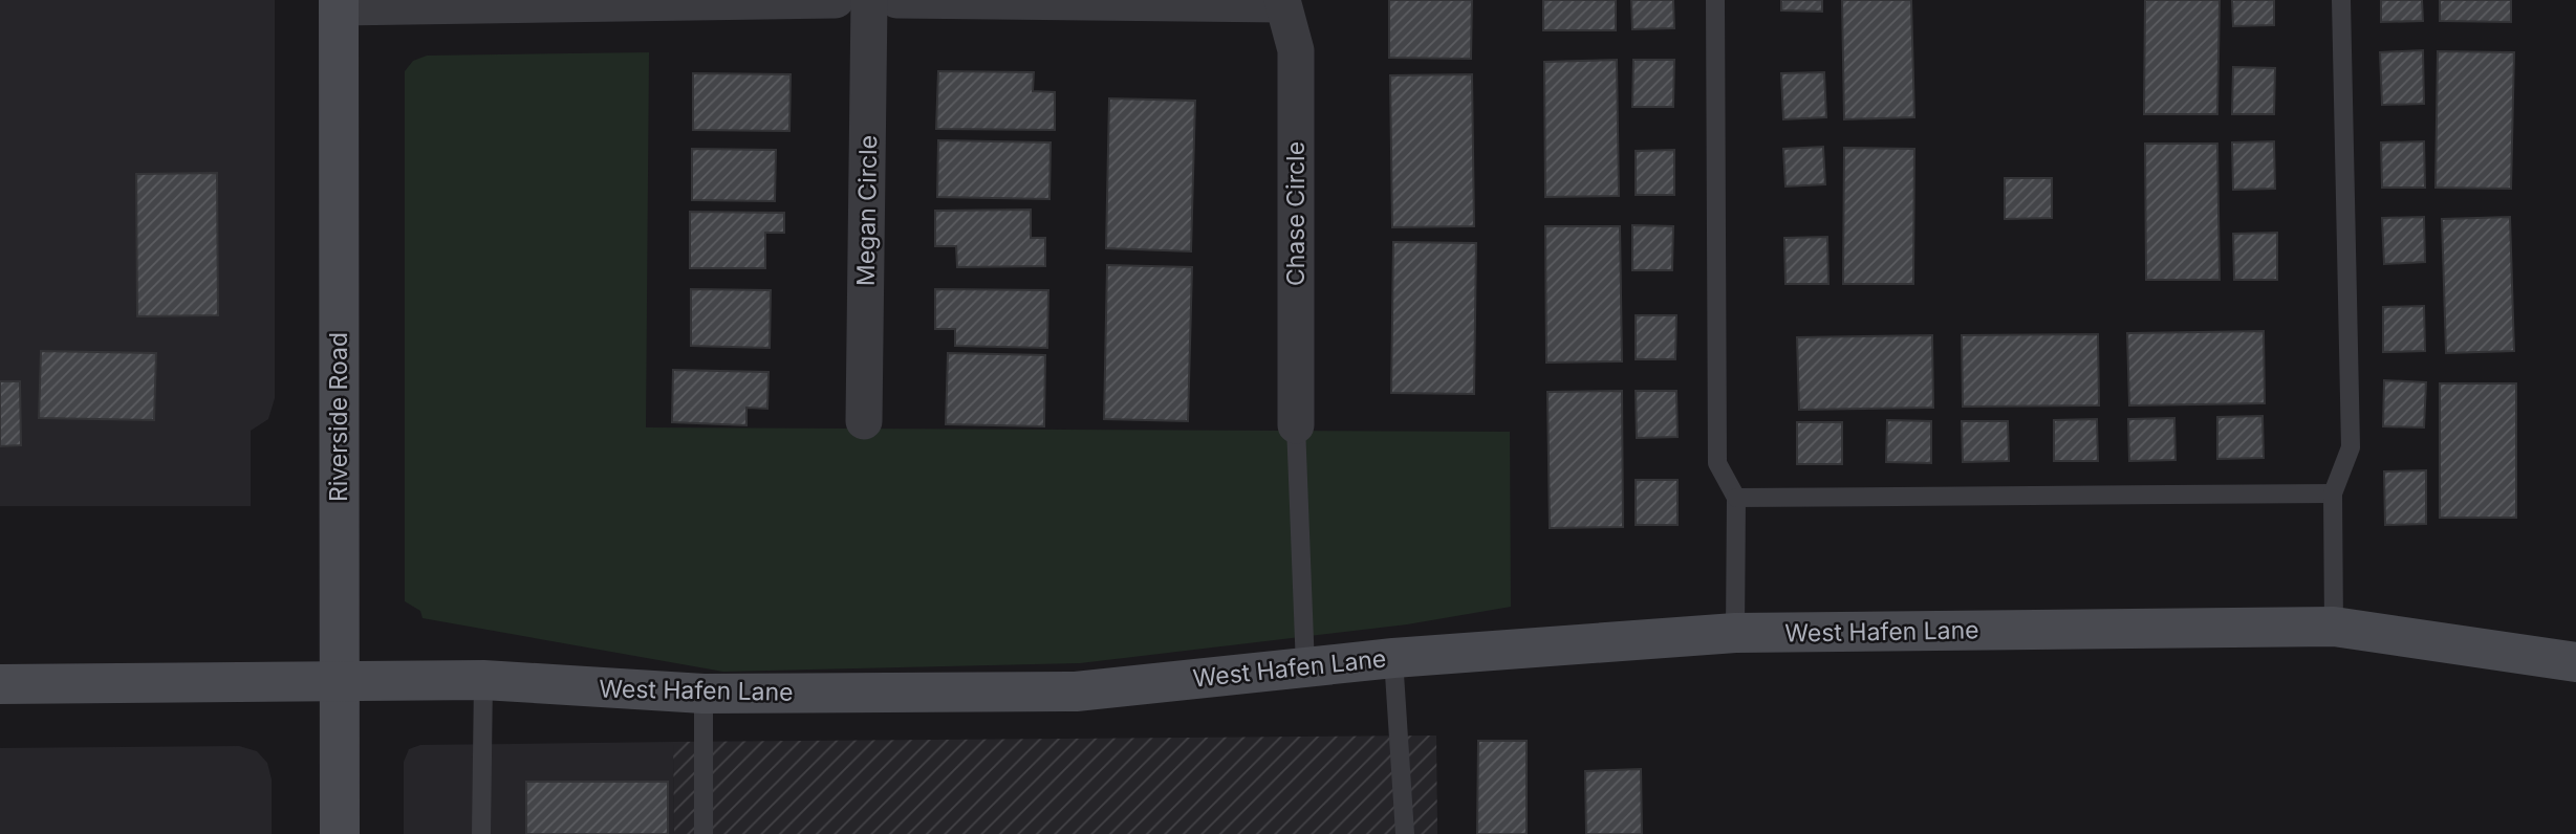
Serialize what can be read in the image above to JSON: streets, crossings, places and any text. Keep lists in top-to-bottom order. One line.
{"streets":{"main road":["Riverside Road","West Hafen Lane"],"street":["Megan Circle","Chase Circle"]},"crossings":[["Riverside Road","West Hafen Lane"]]}
